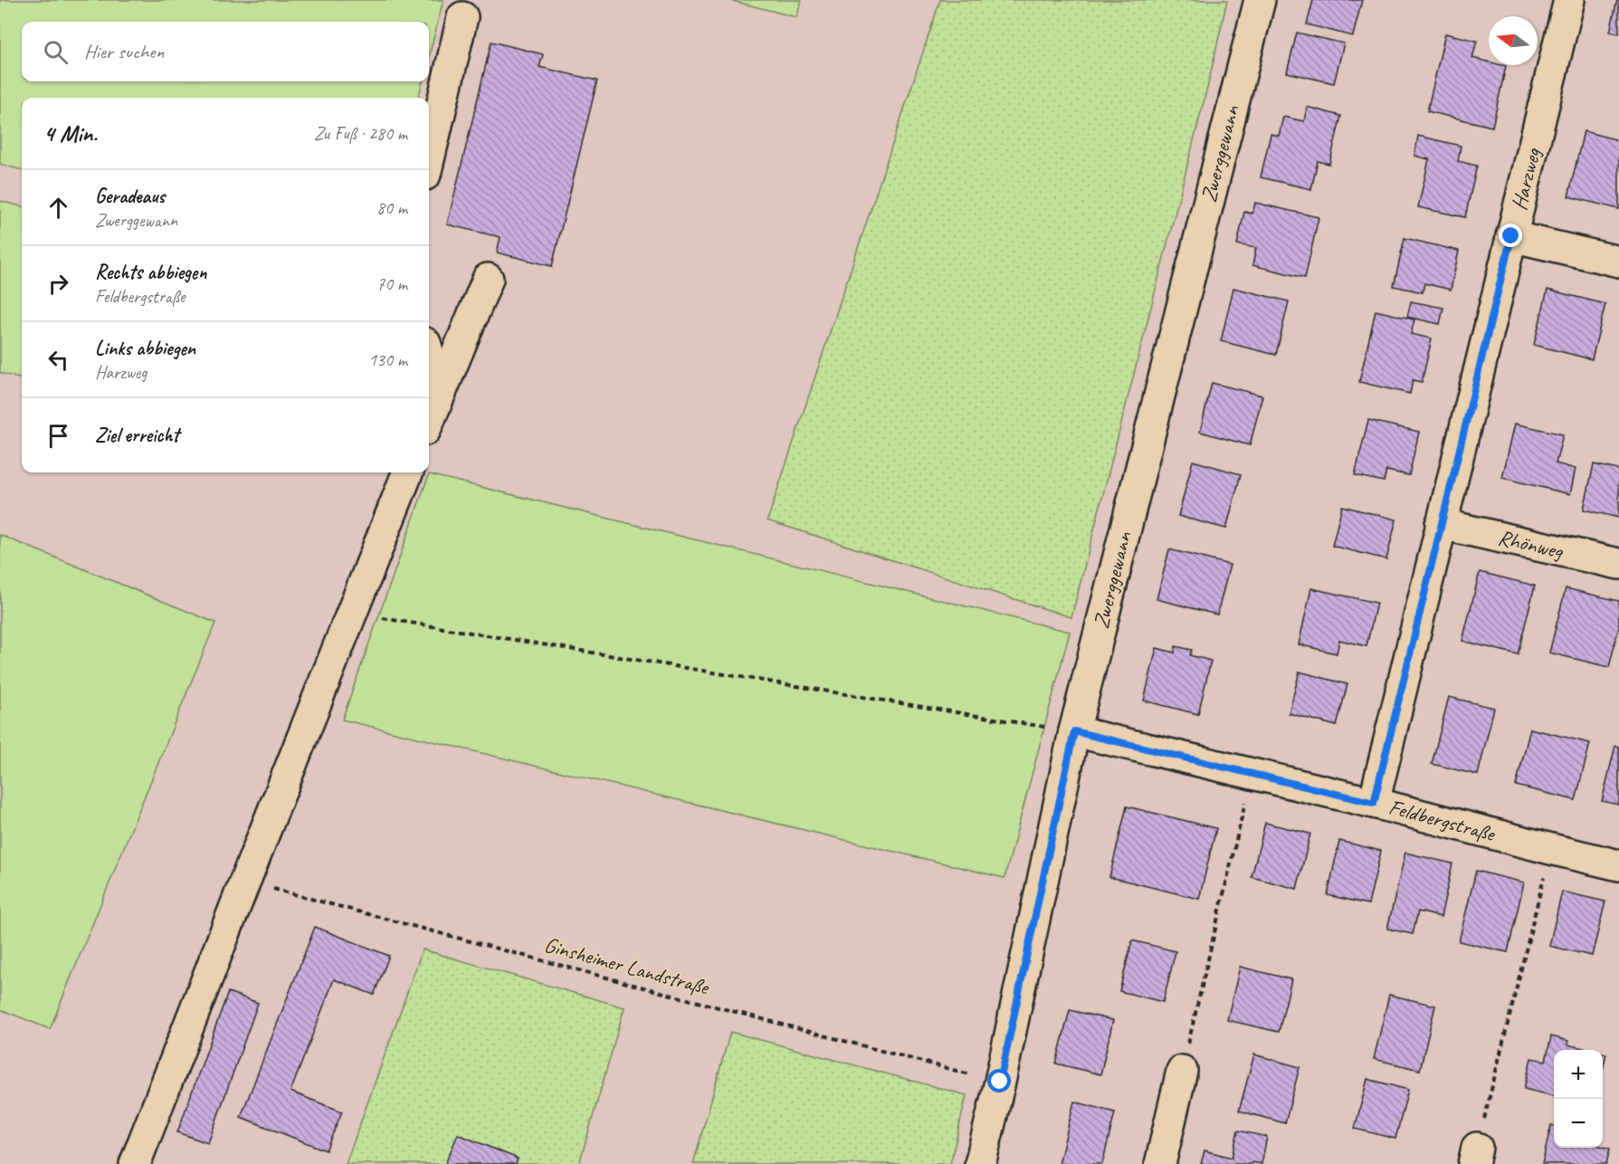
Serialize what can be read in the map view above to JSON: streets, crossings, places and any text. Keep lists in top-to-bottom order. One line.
{"streets":{"street":["Zwerggewann","Harzweg","Rhönweg","Feldbergstraße"],"path":["Ginsheimer Landstraße"]},"crossings":[["Zwerggewann","Feldbergstraße"],["Zwerggewann","Ginsheimer Landstraße"],["Harzweg","Rhönweg"],["Harzweg","Feldbergstraße"]],"north":"left","page":{"search":"Hier suchen","heading":["4 Min.","Zu Fuß · 280 m"],"list":[["Geradeaus","Zwerggewann","80 m"],["Rechts abbiegen","Feldbergstraße","70 m"],["Links abbiegen","Harzweg","130 m"],"Ziel erreicht"],"map_buttons":["+","−"]}}
